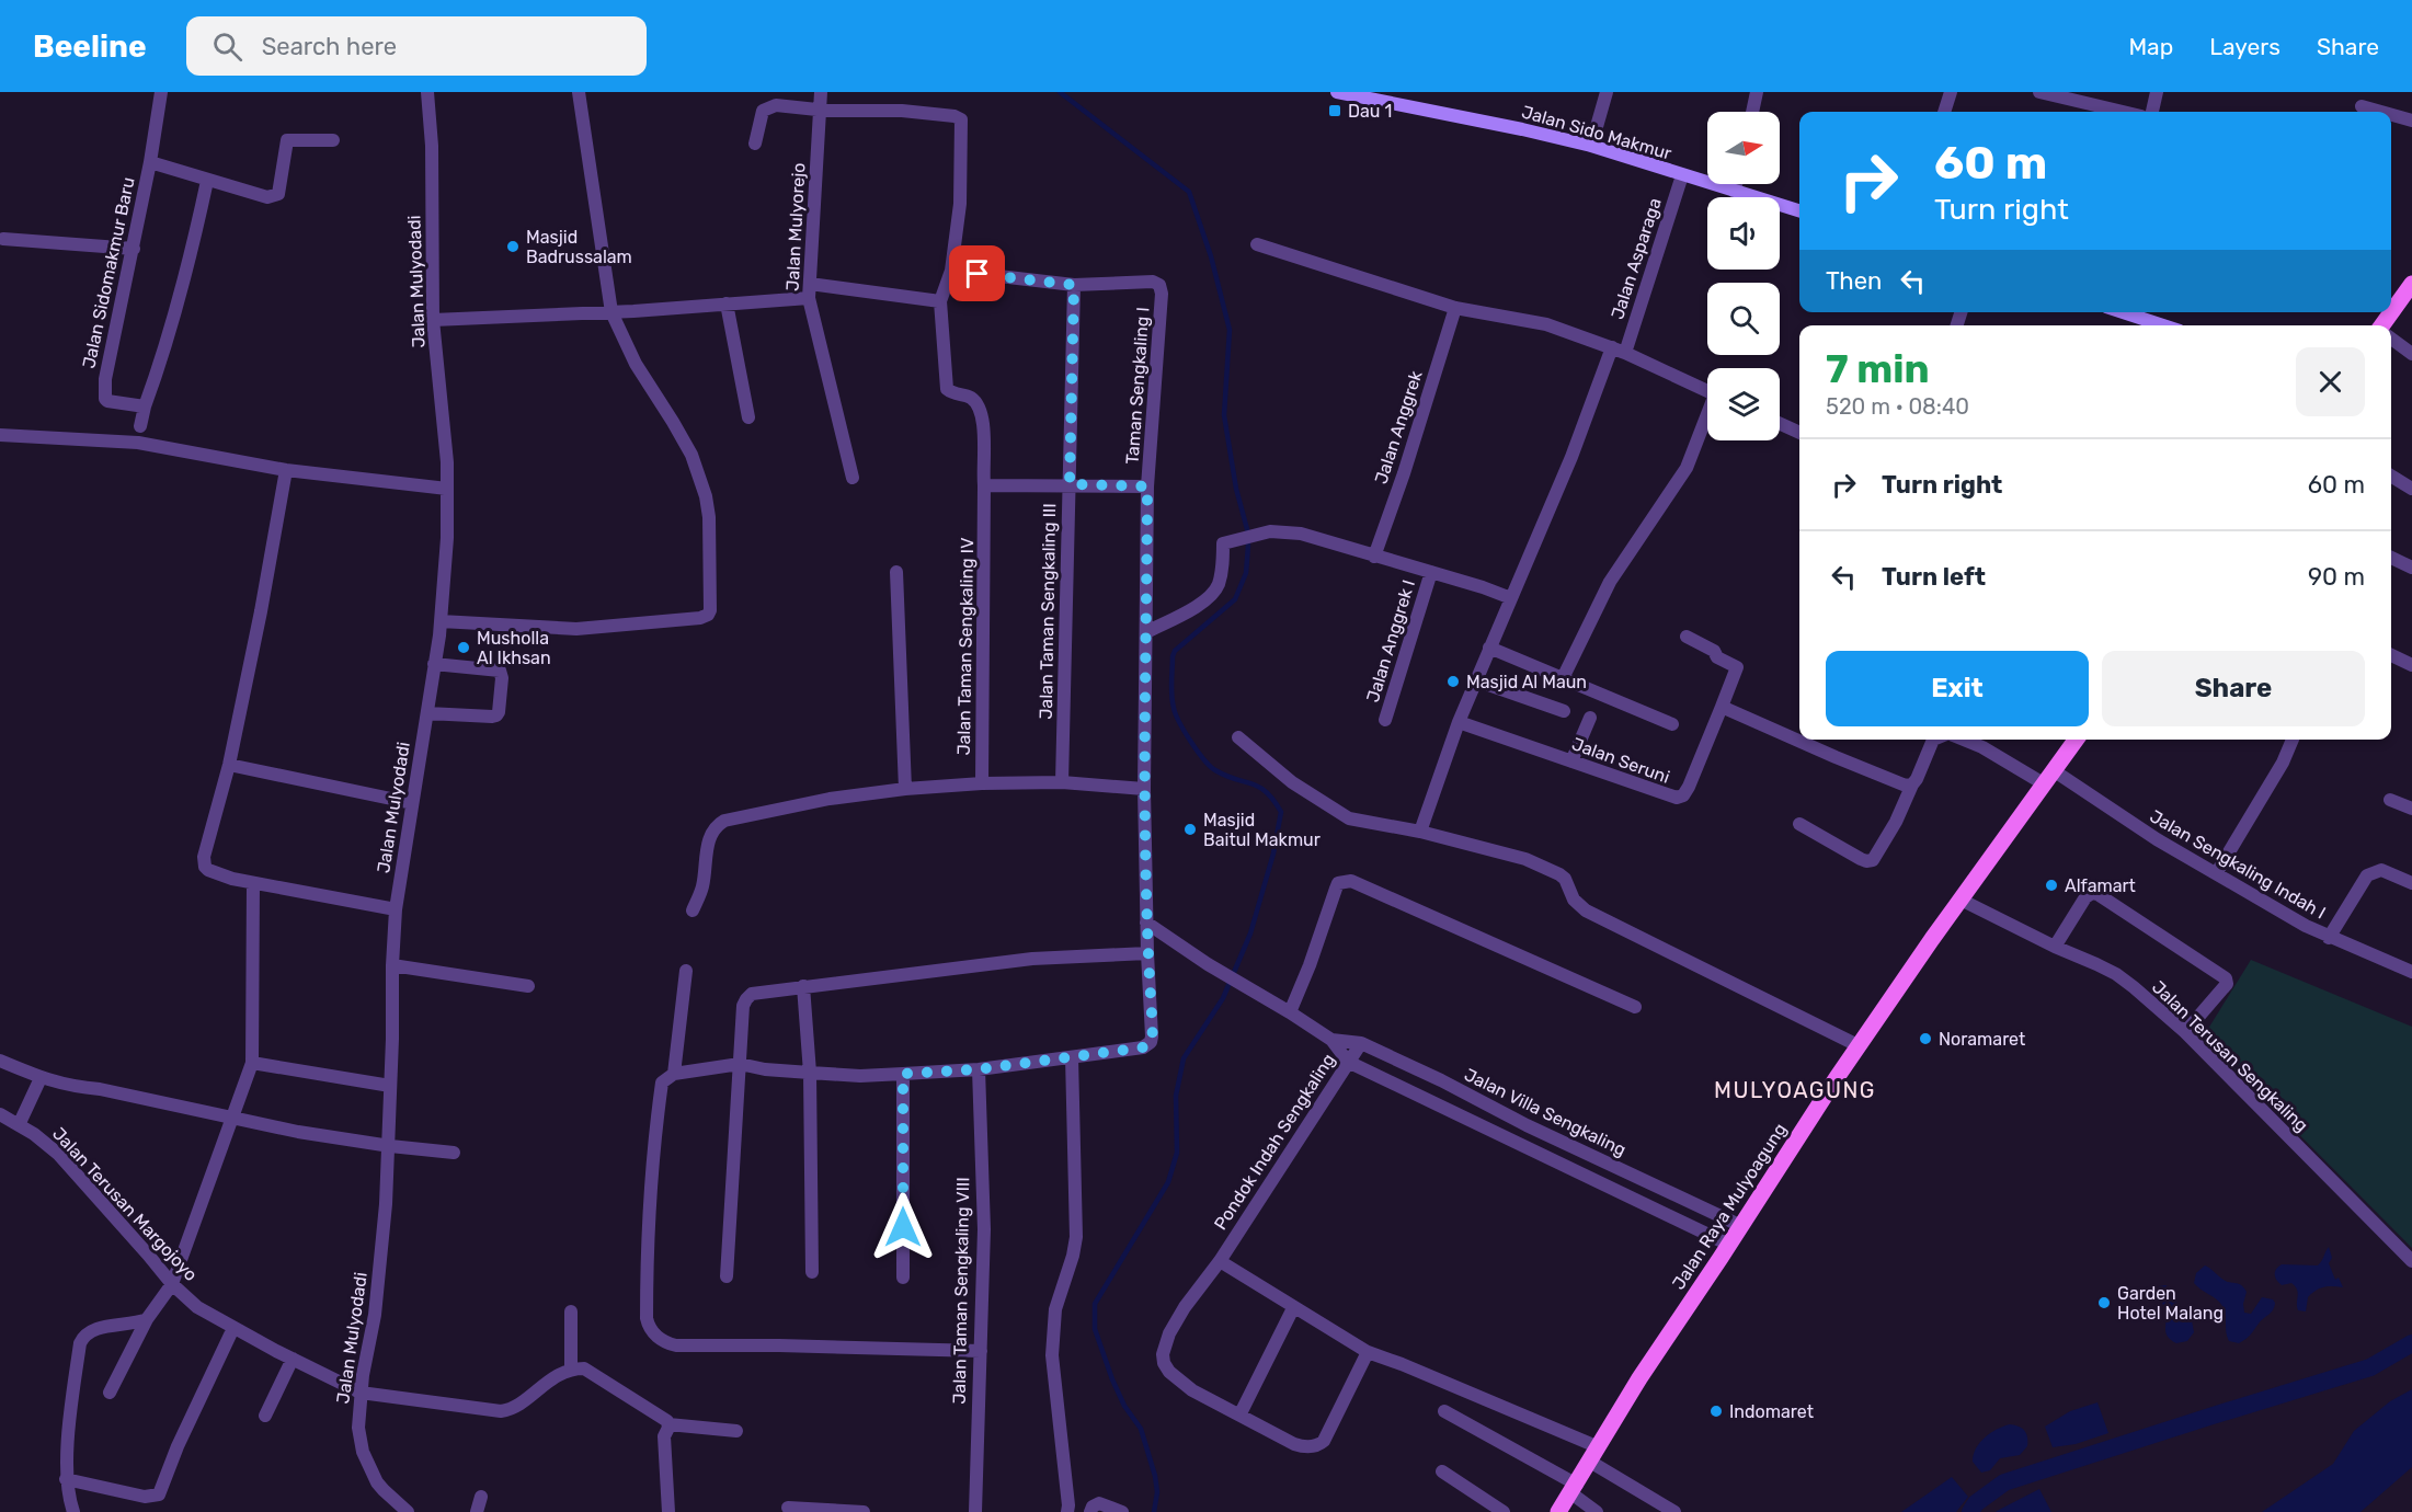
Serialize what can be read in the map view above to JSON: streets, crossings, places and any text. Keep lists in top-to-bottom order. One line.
{"streets":{"main road":["Jalan Sido Makmur","Jalan Raya Mulyoagung"],"street":["Jalan Mulyorejo","Jalan Asparaga","Jalan Sidomakmur Baru","Jalan Mulyodadi","Taman Sengkaling I","Jalan Anggrek","Jalan Taman Sengkaling III","Jalan Anggrek I","Jalan Taman Sengkaling IV","Jalan Seruni","Jalan Sengkaling Indah I","Jalan Terusan Sengkaling","Jalan Villa Sengkaling","Pondok Indah Sengkaling","Jalan Terusan Margojoyo","Jalan Taman Sengkaling VIII"]},"crossings":[["Jalan Sido Makmur","Jalan Asparaga"],["Jalan Mulyodadi","Jalan Terusan Margojoyo"],["Taman Sengkaling I","Jalan Taman Sengkaling III"],["Jalan Sengkaling Indah I","Jalan Raya Mulyoagung"],["Jalan Terusan Sengkaling","Jalan Raya Mulyoagung"],["Jalan Villa Sengkaling","Pondok Indah Sengkaling"],["Jalan Villa Sengkaling","Jalan Raya Mulyoagung"]],"districts":["MULYOAGUNG"],"places":{"transit":["Dau 1"],"other":["Masjid Badrussalam","Musholla Al Ikhsan","Masjid Al Maun","Masjid Baitul Makmur","Alfamart","Noramaret","Garden Hotel Malang","Indomaret"]},"north":"right","page":{"header":"Beeline","search":"Search here","nav":["Map","Layers","Share"],"turn":["60 m","Turn right"],"then":"Then","heading":["7 min","520 m · 08:40"],"list":[{"name":"Turn right","value":"60 m"},{"name":"Turn left","value":"90 m"}],"buttons":["Exit","Share"]}}
